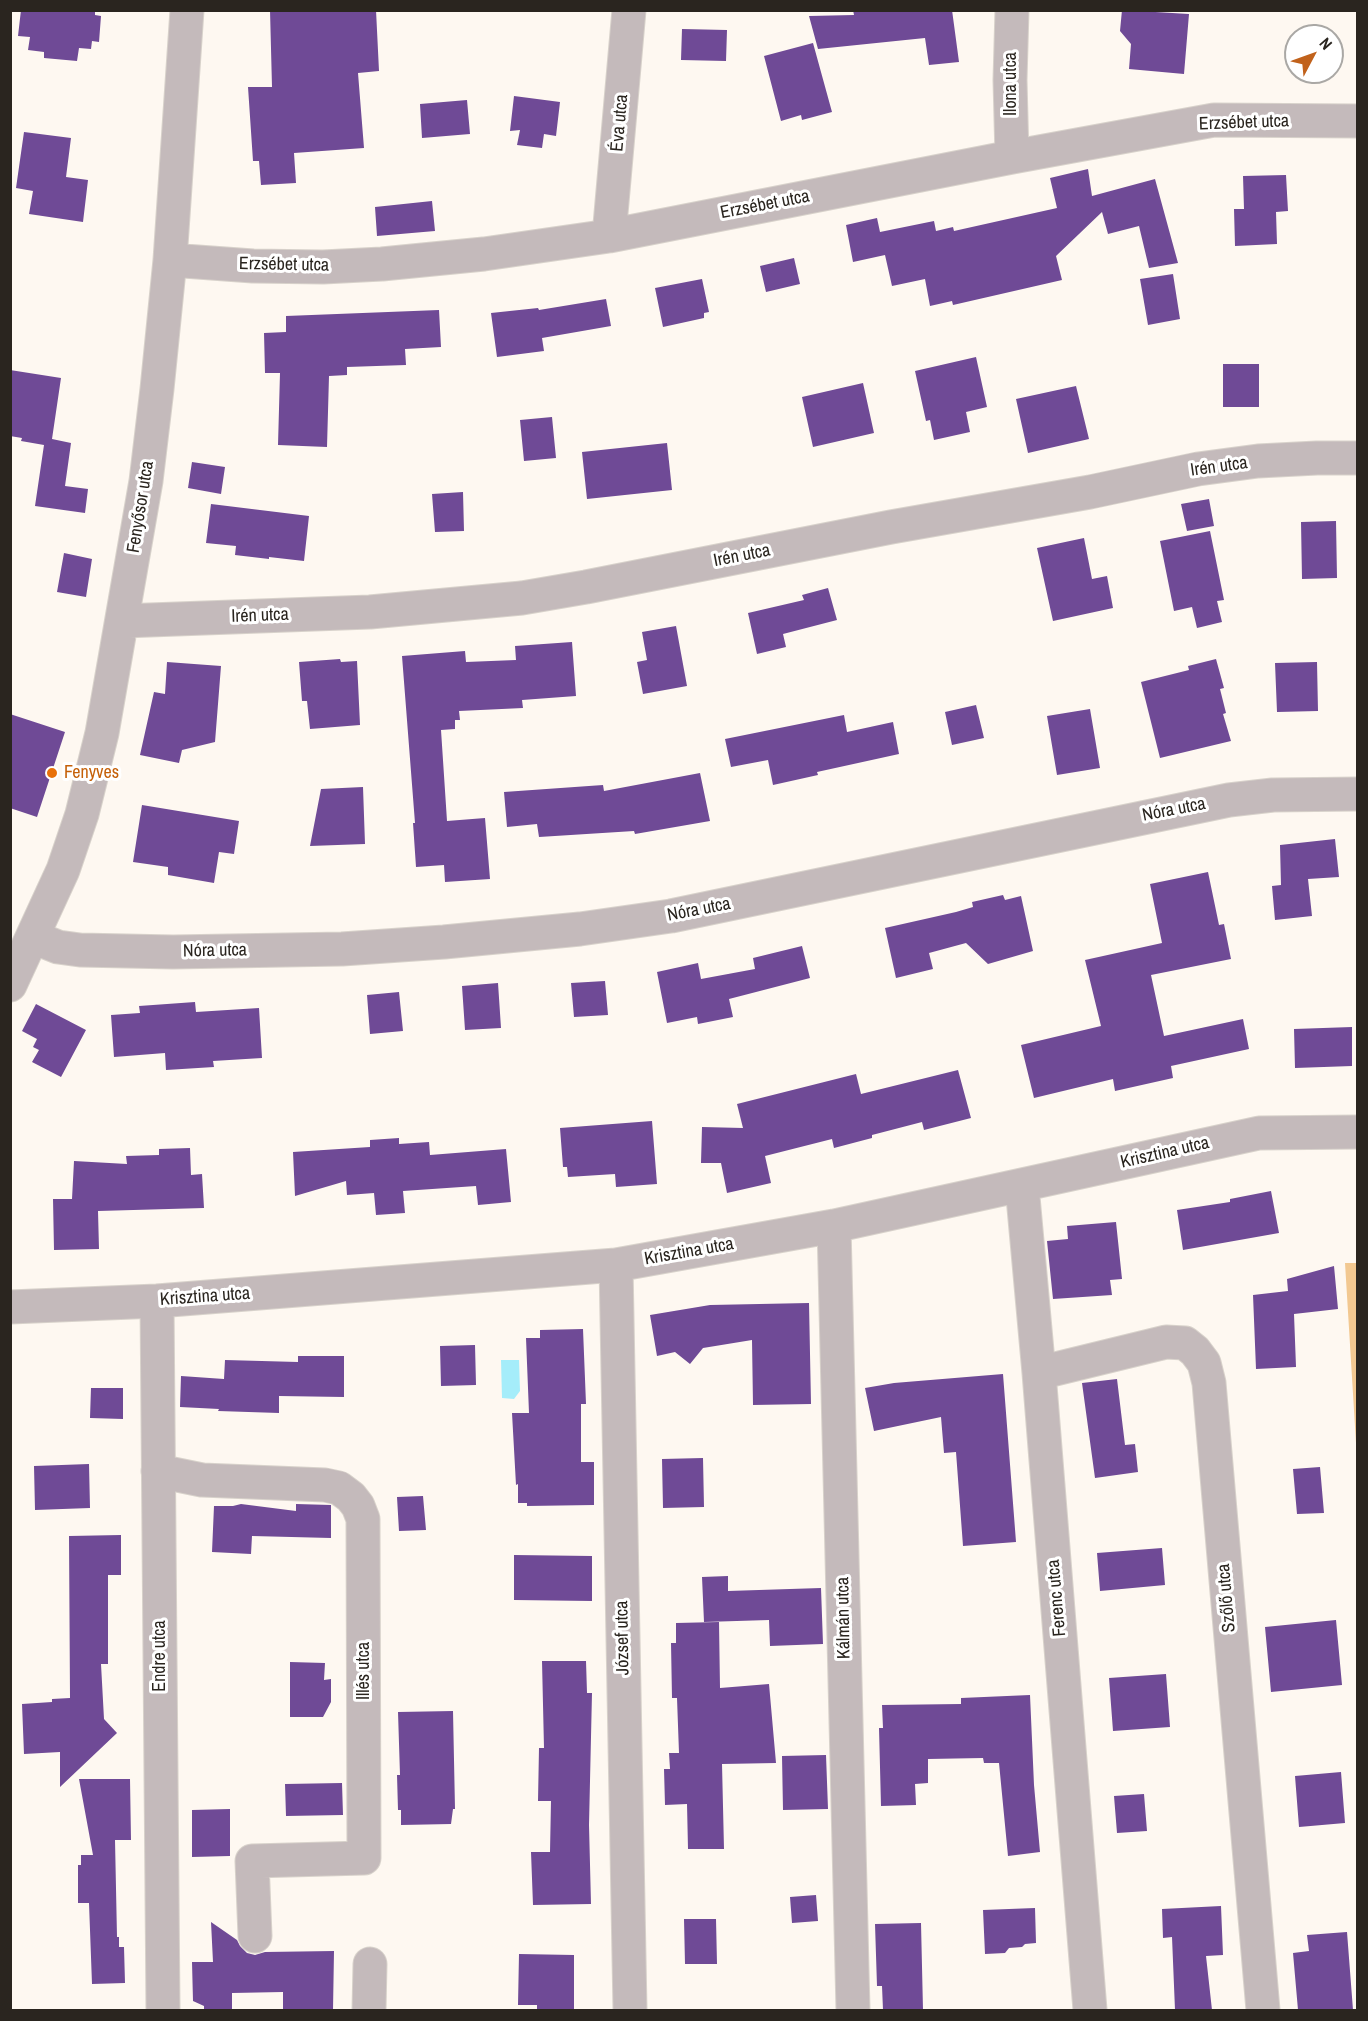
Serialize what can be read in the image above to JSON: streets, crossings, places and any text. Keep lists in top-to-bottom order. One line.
{"streets":{"street":["Ilona utca","Éva utca","Erzsébet utca","Irén utca","Fenyősor utca","Nóra utca","Krisztina utca","Ferenc utca","Szőlő utca","Kálmán utca","József utca","Endre utca","Illés utca"]},"crossings":[["Ilona utca","Erzsébet utca"],["Éva utca","Erzsébet utca"],["Erzsébet utca","Fenyősor utca"],["Irén utca","Fenyősor utca"],["Fenyősor utca","Nóra utca"],["Krisztina utca","Ferenc utca"],["Krisztina utca","Kálmán utca"],["Krisztina utca","József utca"],["Krisztina utca","Endre utca"],["Ferenc utca","Szőlő utca"],["Endre utca","Illés utca"]],"places":["Fenyves"],"north":"top right"}
